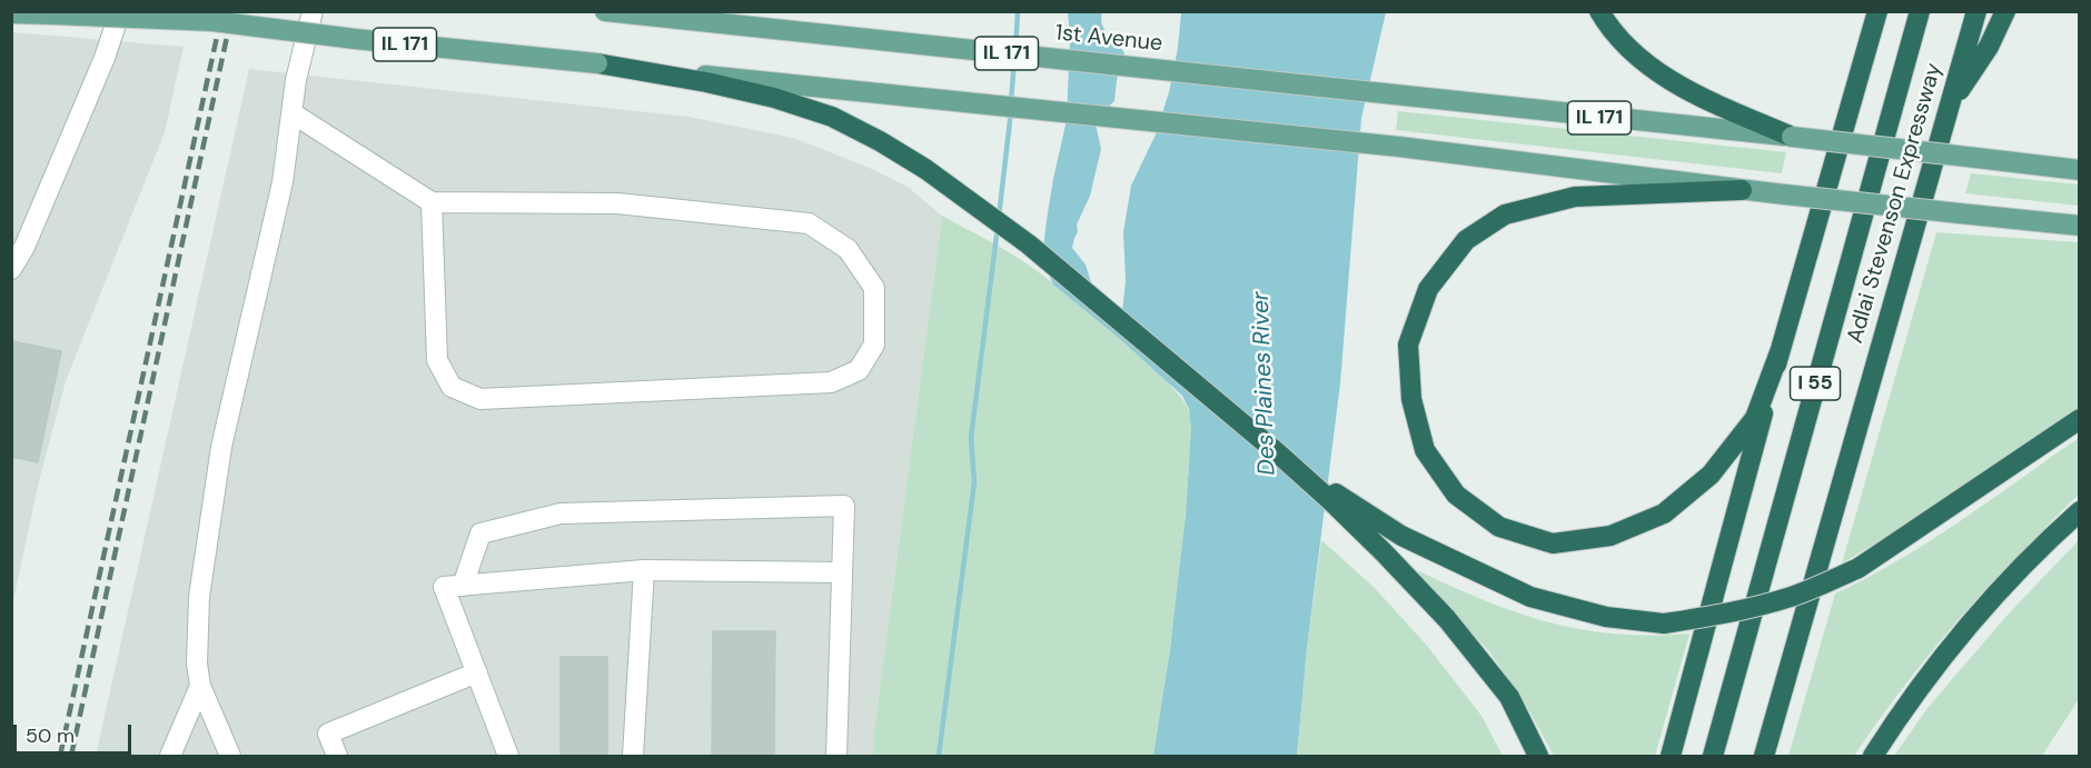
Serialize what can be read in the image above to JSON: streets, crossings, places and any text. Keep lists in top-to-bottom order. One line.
{"streets":{"highway":["Adlai Stevenson Expressway","I 55"],"main road":["1st Avenue","IL 171"]},"crossings":[["1st Avenue","IL 171"]],"water":["Des Plaines River"],"scale_bar":"50 m"}
